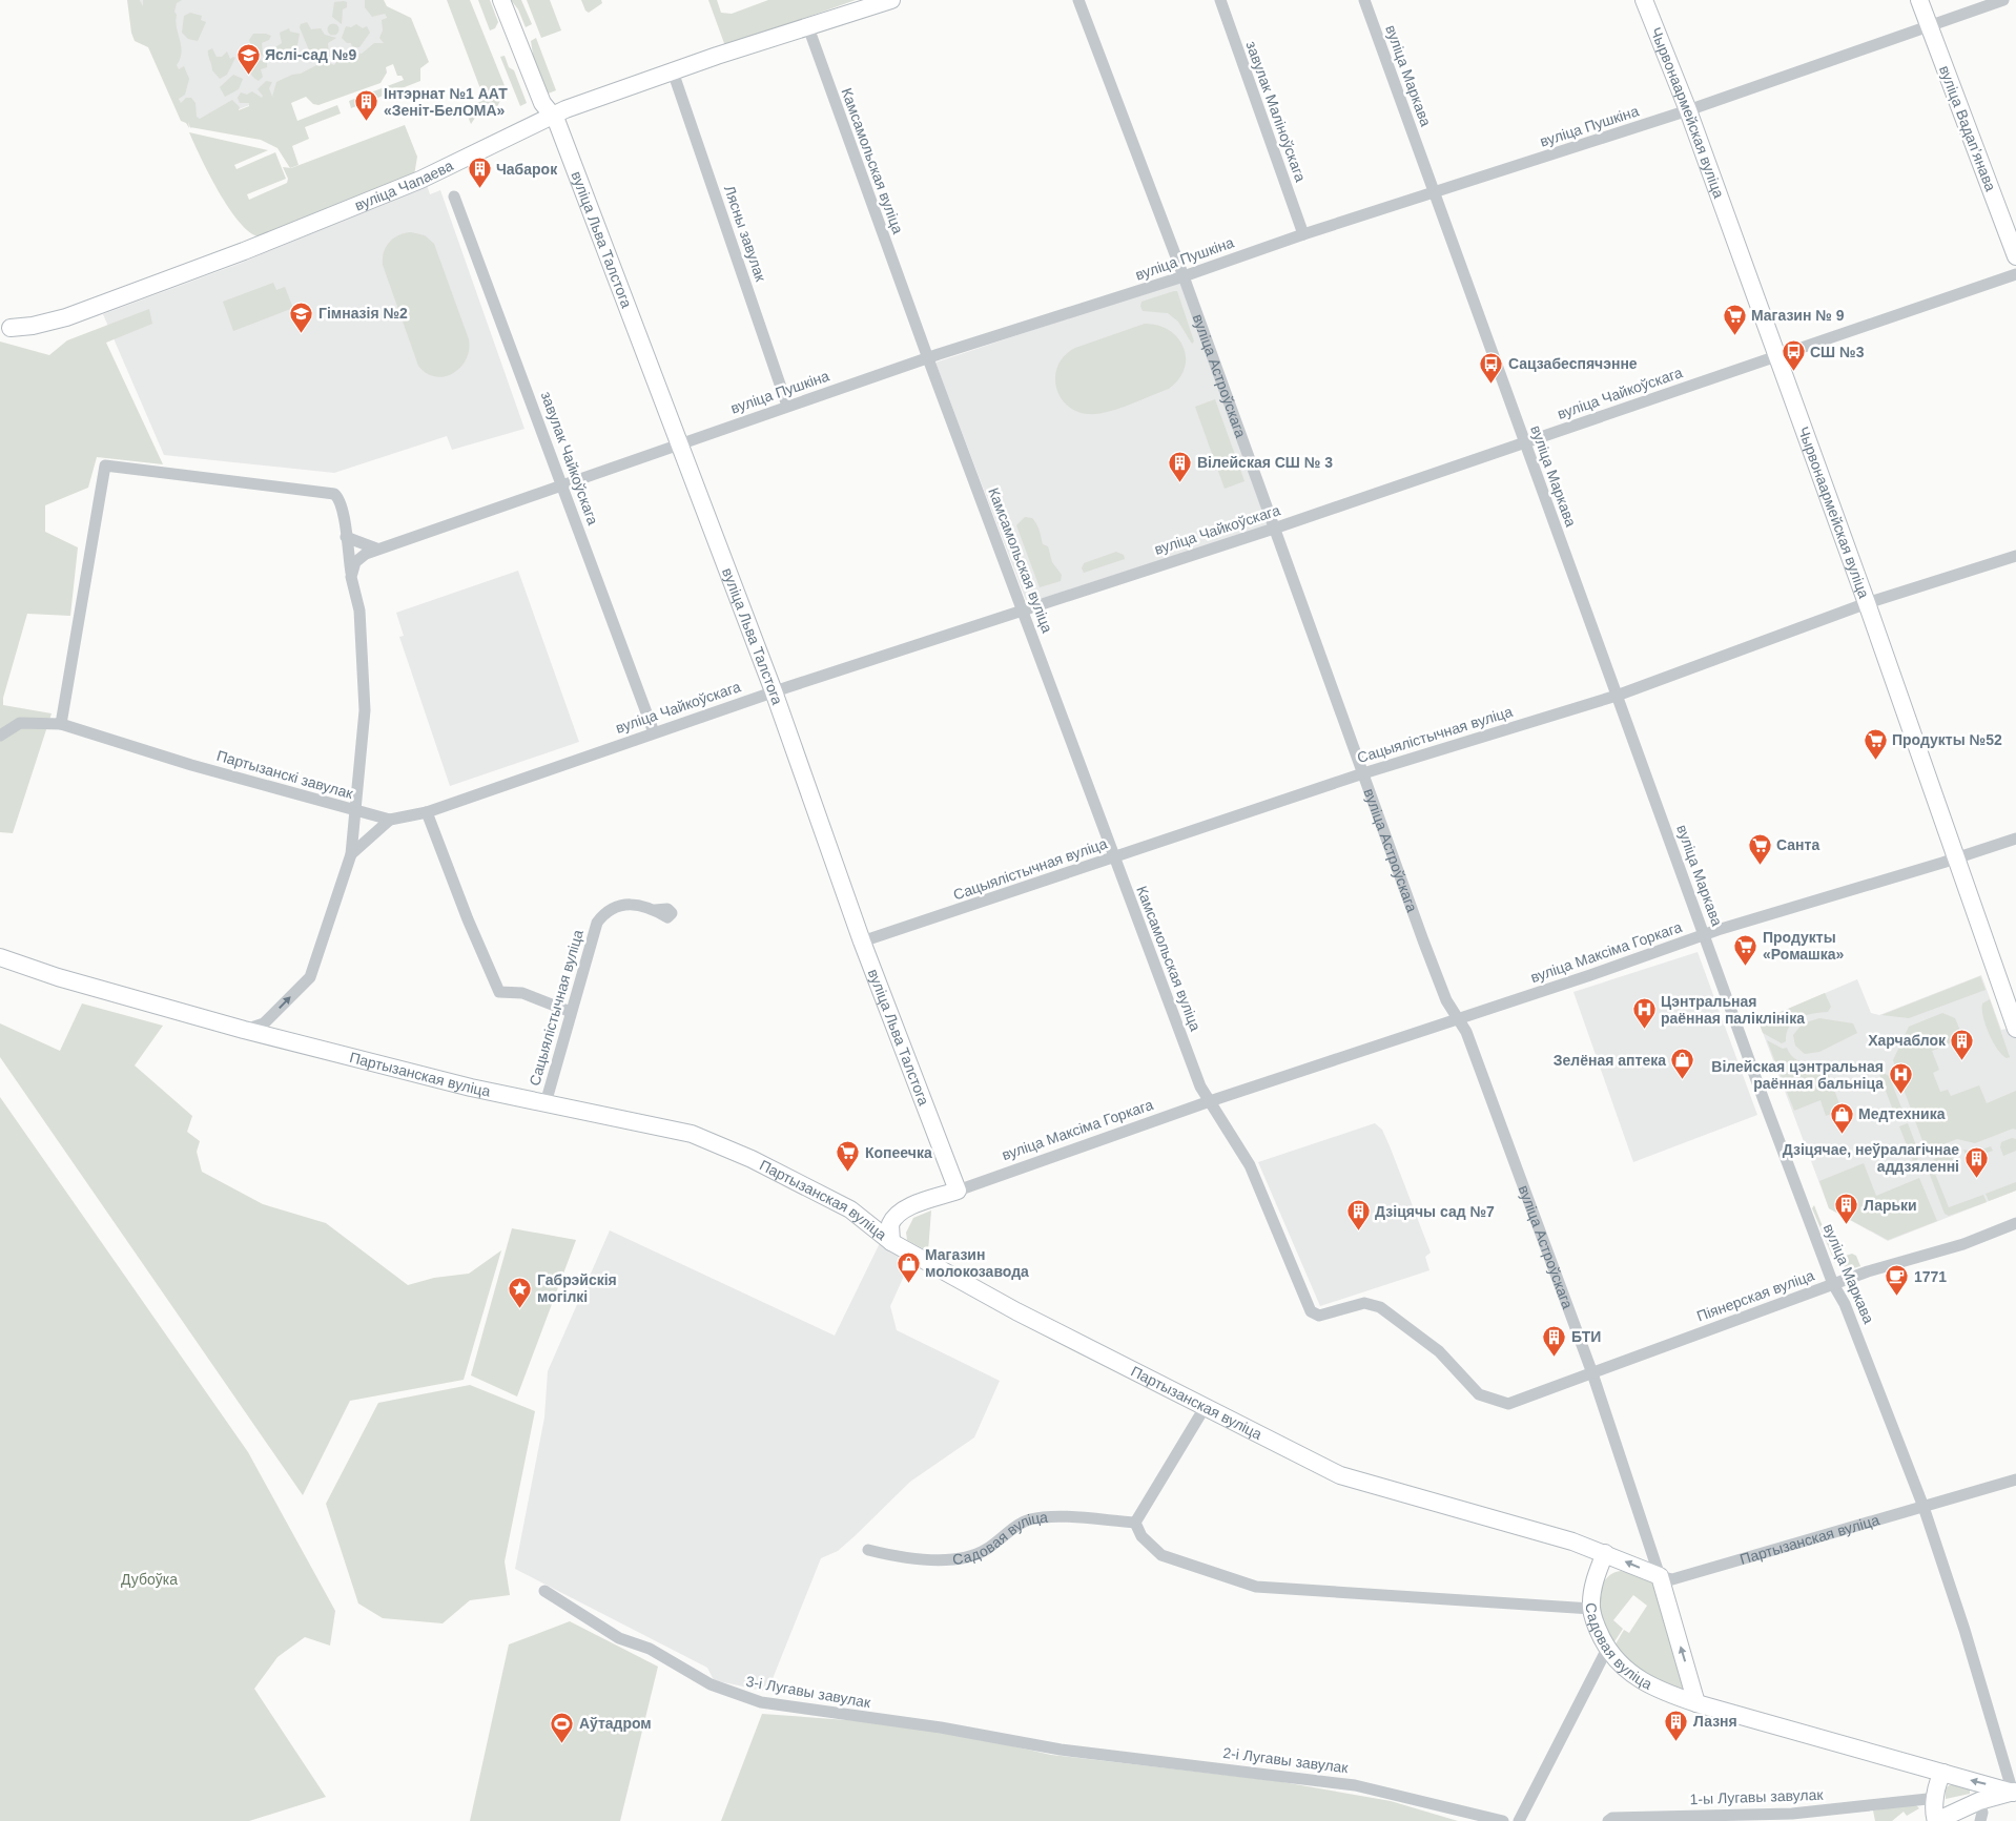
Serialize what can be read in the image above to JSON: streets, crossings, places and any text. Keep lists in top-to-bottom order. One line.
{"streets":{"main road":["Чырвонаармейская вуліца","вуліца Вадапʼянава","вуліца Чапаева","вуліца Льва Талстога","вуліца Астроўскага","Партызанская вуліца","Садовая вуліца"],"street":["вуліца Маркава","завулак Маліноўскага","вуліца Пушкіна","Камсамольская вуліца","Лясны завулак","вуліца Чайкоўскага","завулак Чайкоўскага","Сацыялістычная вуліца","Партызанскі завулак","вуліца Максіма Горкага","Піянерская вуліца","3-і Лугавы завулак","2-і Лугавы завулак","1-ы Лугавы завулак"]},"crossings":[["вуліца Маркава","вуліца Пушкіна"],["вуліца Маркава","вуліца Чайкоўскага"],["вуліца Маркава","Сацыялістычная вуліца"],["вуліца Маркава","вуліца Максіма Горкага"],["вуліца Маркава","Партызанская вуліца"],["вуліца Маркава","Піянерская вуліца"],["вуліца Маркава","Садовая вуліца"],["завулак Маліноўскага","вуліца Пушкіна"],["Чырвонаармейская вуліца","вуліца Пушкіна"],["Чырвонаармейская вуліца","вуліца Чайкоўскага"],["Чырвонаармейская вуліца","Сацыялістычная вуліца"],["Чырвонаармейская вуліца","вуліца Максіма Горкага"],["вуліца Пушкіна","вуліца Вадапʼянава"],["вуліца Пушкіна","Камсамольская вуліца"],["вуліца Пушкіна","Лясны завулак"],["вуліца Пушкіна","вуліца Льва Талстога"],["вуліца Пушкіна","вуліца Астроўскага"],["вуліца Пушкіна","завулак Чайкоўскага"],["Камсамольская вуліца","вуліца Чапаева"],["Камсамольская вуліца","вуліца Чайкоўскага"],["Камсамольская вуліца","Сацыялістычная вуліца"],["Камсамольская вуліца","вуліца Максіма Горкага"],["Камсамольская вуліца","Піянерская вуліца"],["вуліца Чапаева","Лясны завулак"],["вуліца Чапаева","вуліца Льва Талстога"],["вуліца Льва Талстога","вуліца Чайкоўскага"],["вуліца Льва Талстога","Сацыялістычная вуліца"],["вуліца Льва Талстога","вуліца Максіма Горкага"],["вуліца Астроўскага","вуліца Чайкоўскага"],["вуліца Астроўскага","Сацыялістычная вуліца"],["вуліца Астроўскага","вуліца Максіма Горкага"],["вуліца Астроўскага","Партызанская вуліца"],["вуліца Астроўскага","Піянерская вуліца"],["вуліца Астроўскага","Садовая вуліца"],["вуліца Чайкоўскага","завулак Чайкоўскага"],["вуліца Чайкоўскага","Партызанскі завулак"],["Сацыялістычная вуліца","Партызанская вуліца"],["вуліца Максіма Горкага","Піянерская вуліца"],["3-і Лугавы завулак","2-і Лугавы завулак"]],"parks":["Дубоўка"],"places":{"school or university":["Яслі-сад №9","Гімназія №2"],"building":["Інтэрнат №1 ААТ «Зеніт-БелОМА»","Чабарок","Вілейская СШ № 3","Харчаблок","Дзіцячае, неўралагічнае аддзяленні","Ларьки","Дзіцячы сад №7","БТИ","Лазня"],"supermarket":["Магазин № 9","Продукты №52","Санта","Продукты «Ромашка»","Копеечка"],"bus stop":["СШ №3","Сацзабеспячэнне"],"hospital":["Цэнтральная раённая паліклініка","Вілейская цэнтральная раённая бальніца"],"shop":["Зелёная аптека","Медтехника","Магазин молокозавода"],"cafe":["1771"],"place":["Габрэйскія могілкі"],"sports":["Аўтадром"]}}
